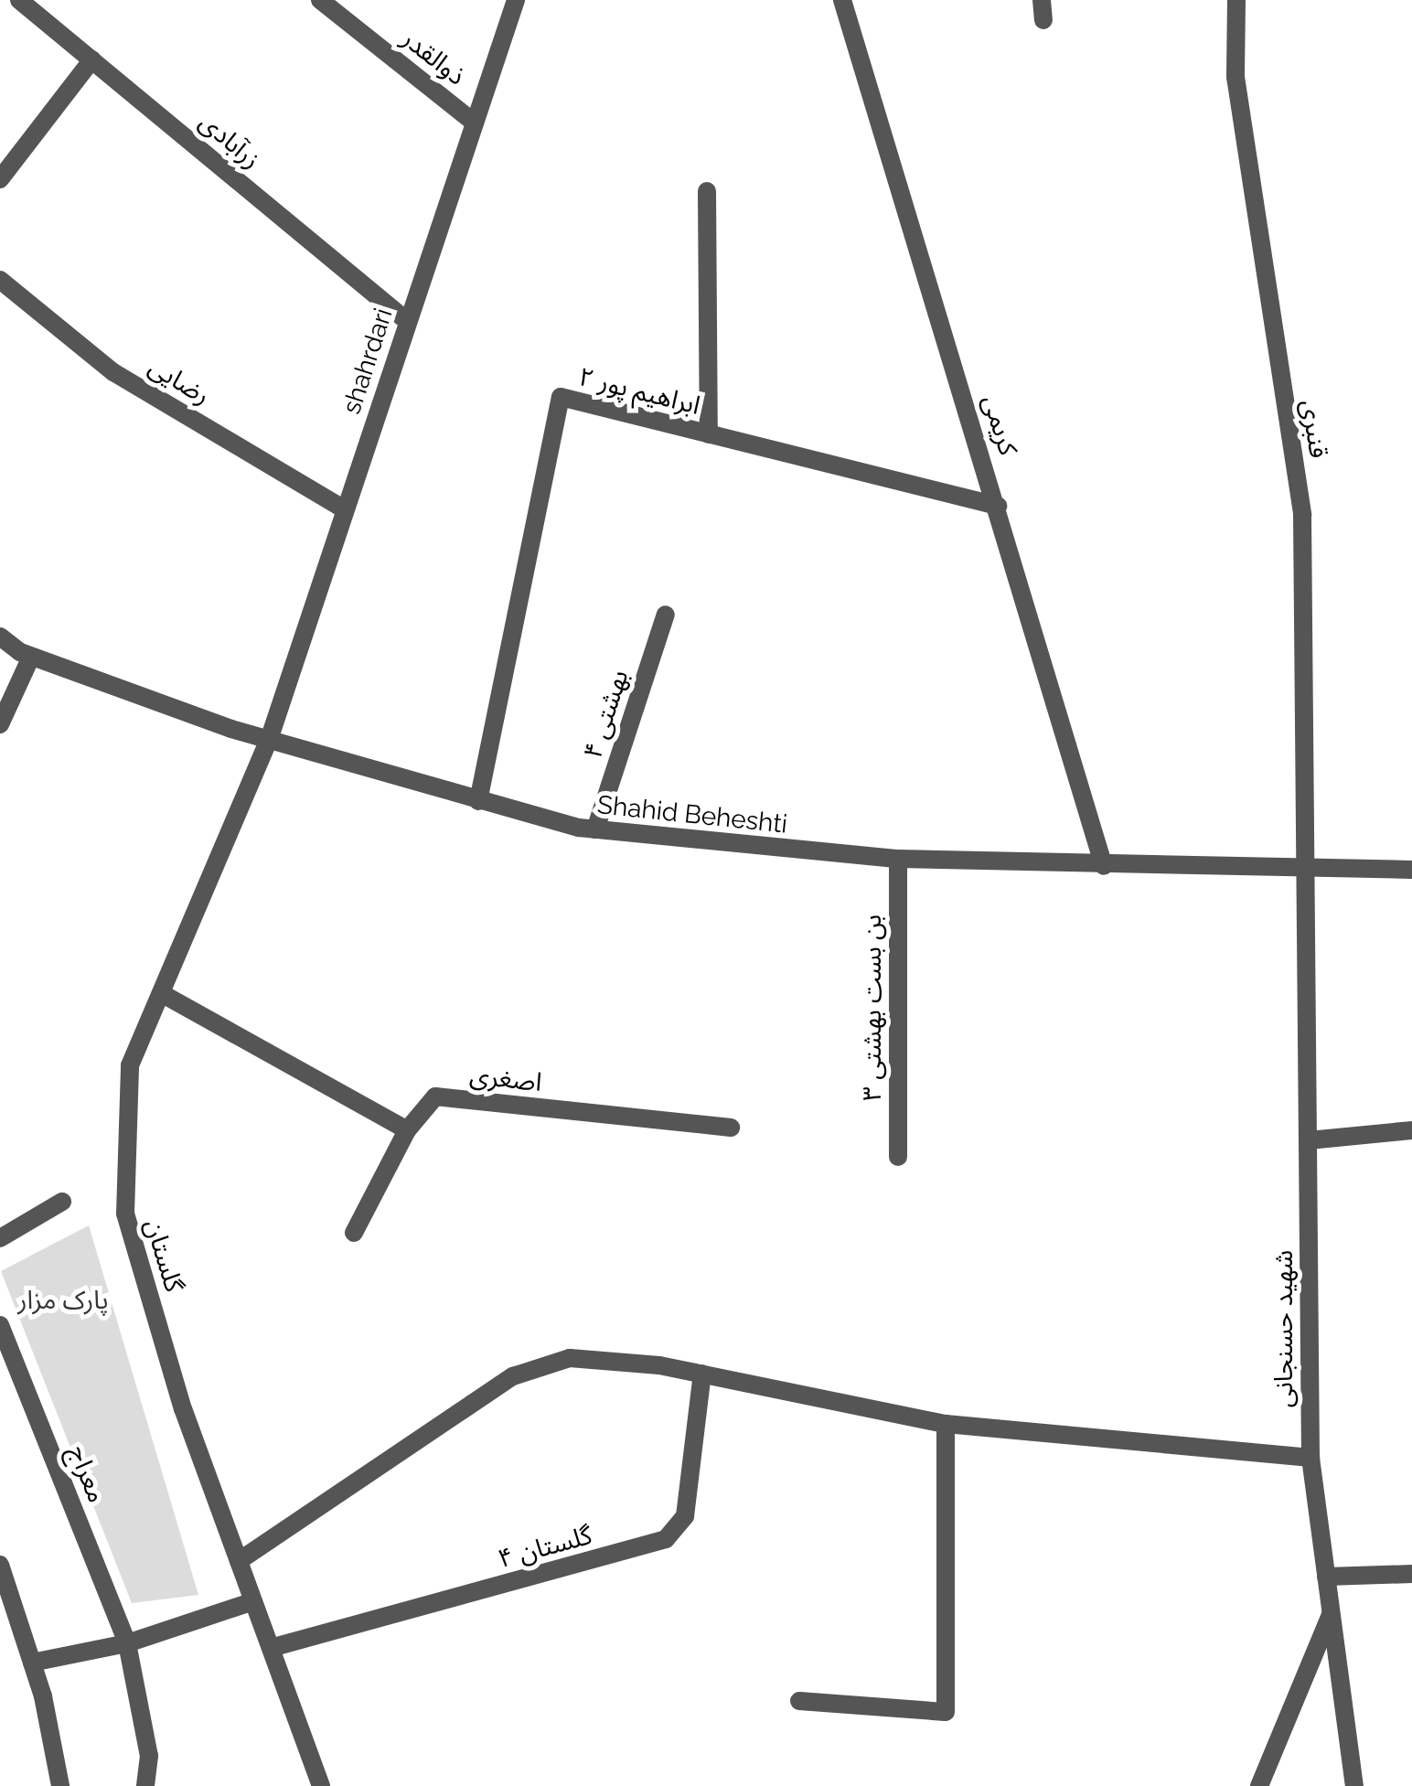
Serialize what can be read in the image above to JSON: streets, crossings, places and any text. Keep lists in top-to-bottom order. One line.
{"streets":{"street":["ذوالقدر","زرآبادی","shahrdari","رضایی","ابراهیم پور ۲","کریمی","قنبری","بهشتی ۴","Shahid Beheshti","بن بست بهشتی ۳","اصغری","گلستان","شهید حسنجانی","معراج","گلستان ۴"]},"crossings":[["ذوالقدر","shahrdari"],["زرآبادی","shahrdari"],["shahrdari","رضایی"],["shahrdari","Shahid Beheshti"],["shahrdari","گلستان"],["ابراهیم پور ۲","کریمی"],["ابراهیم پور ۲","Shahid Beheshti"],["کریمی","Shahid Beheshti"],["قنبری","Shahid Beheshti"],["قنبری","شهید حسنجانی"],["بهشتی ۴","Shahid Beheshti"],["Shahid Beheshti","بن بست بهشتی ۳"],["Shahid Beheshti","گلستان"],["Shahid Beheshti","شهید حسنجانی"],["گلستان","گلستان ۴"]],"parks":["پارک مزار"]}
